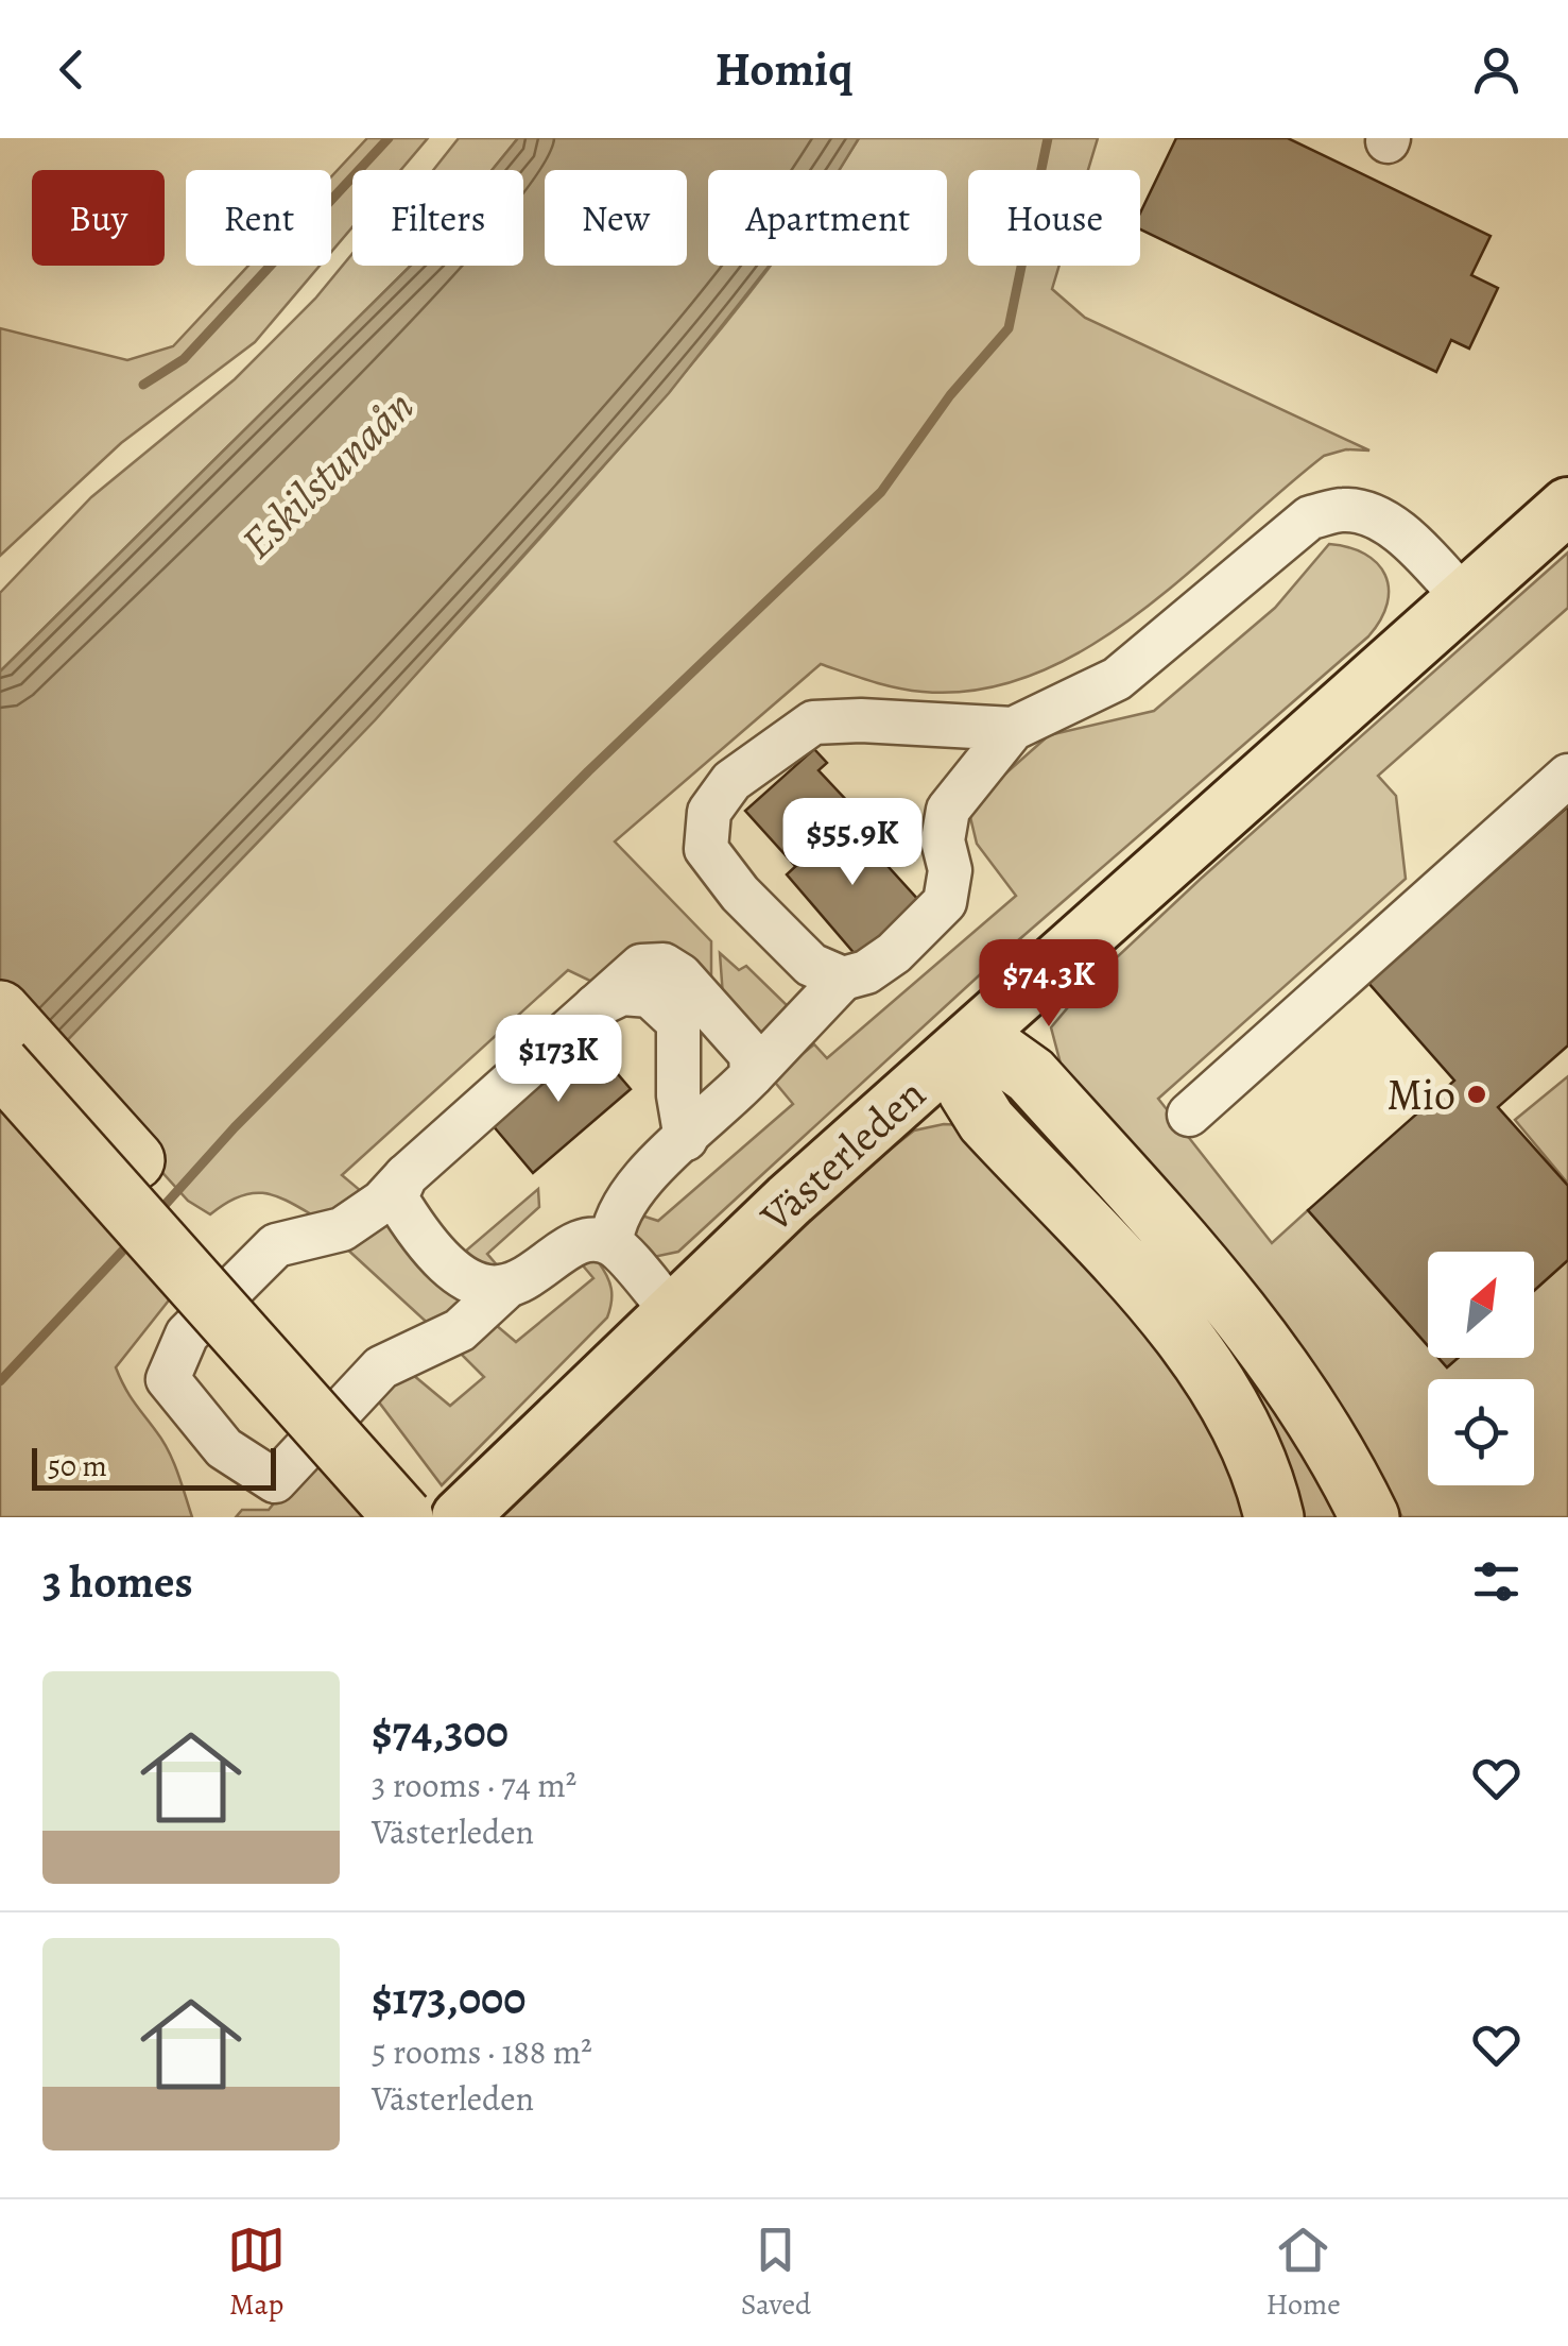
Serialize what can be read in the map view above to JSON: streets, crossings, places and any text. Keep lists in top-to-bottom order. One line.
{"streets":{"main road":["Västerleden"]},"water":["Eskilstunaån"],"places":["Mio"],"scale_bar":"50 m","north":"top right","page":{"header":"Homiq","chip":["Buy","Rent","Filters","New","Apartment","House"],"price":["$55.9K","$74.3K","$173K"],"scale":"50 m","heading":"3 homes","list":[{"name":"$74,300","note":"3 rooms · 74 m² · Västerleden"},{"name":"$173,000","note":"5 rooms · 188 m² · Västerleden"}],"tabs":["Map","Saved","Home"]}}
